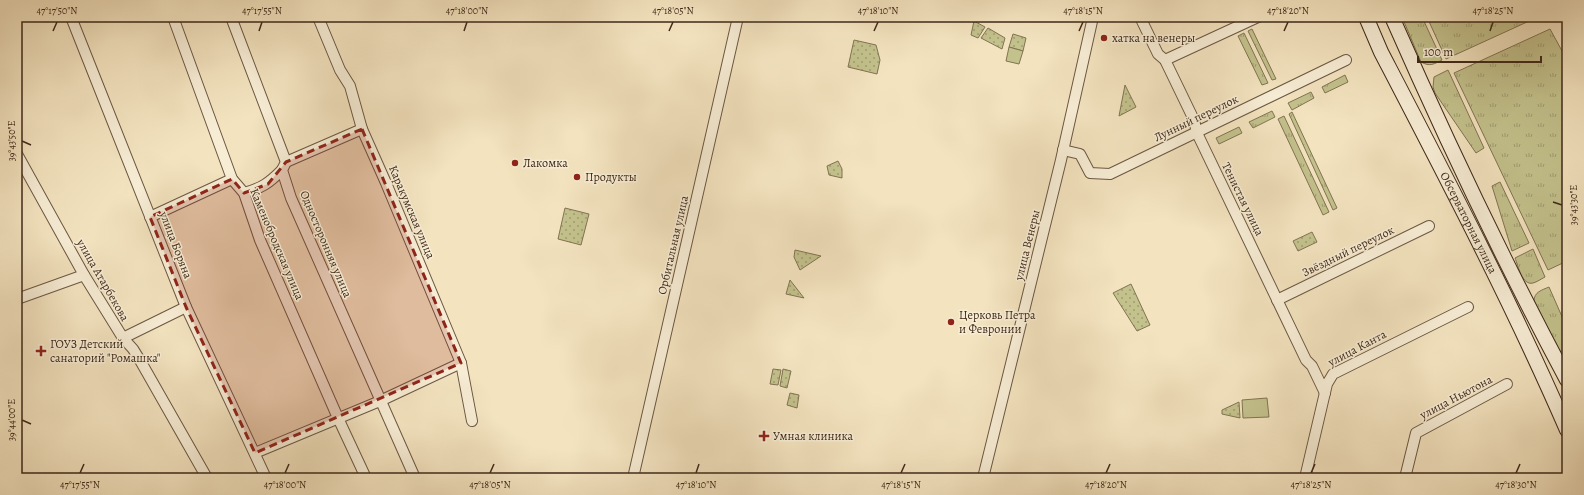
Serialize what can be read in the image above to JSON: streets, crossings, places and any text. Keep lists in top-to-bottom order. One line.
{"streets":{"main road":["Обсерваторная улица"],"street":["Лунный переулок","Тенистая улица","Каракумская улица","Каменобродская улица","Односторонняя улица","улица Боряна","Орбитальная улица","улица Венеры","Звёздный переулок","улица Атарбекова","улица Канта","улица Ньютона"]},"crossings":[["Лунный переулок","Тенистая улица"],["Лунный переулок","улица Венеры"],["Тенистая улица","Звёздный переулок"],["Тенистая улица","улица Канта"]],"places":{"other":["хатка на венеры","Лакомка","Продукты","Церковь Петра и Февронии"],"health":["ГОУЗ Детский санаторий \"Ромашка\"","Умная клиника"]},"scale_bar":"100 m","coordinates":["47°17'50\"N","47°17'55\"N","47°18'00\"N","47°18'05\"N","47°18'10\"N","47°18'15\"N","47°18'20\"N","47°18'25\"N","39°43'50\"E","39°43'30\"E","39°44'00\"E","47°18'30\"N"]}
